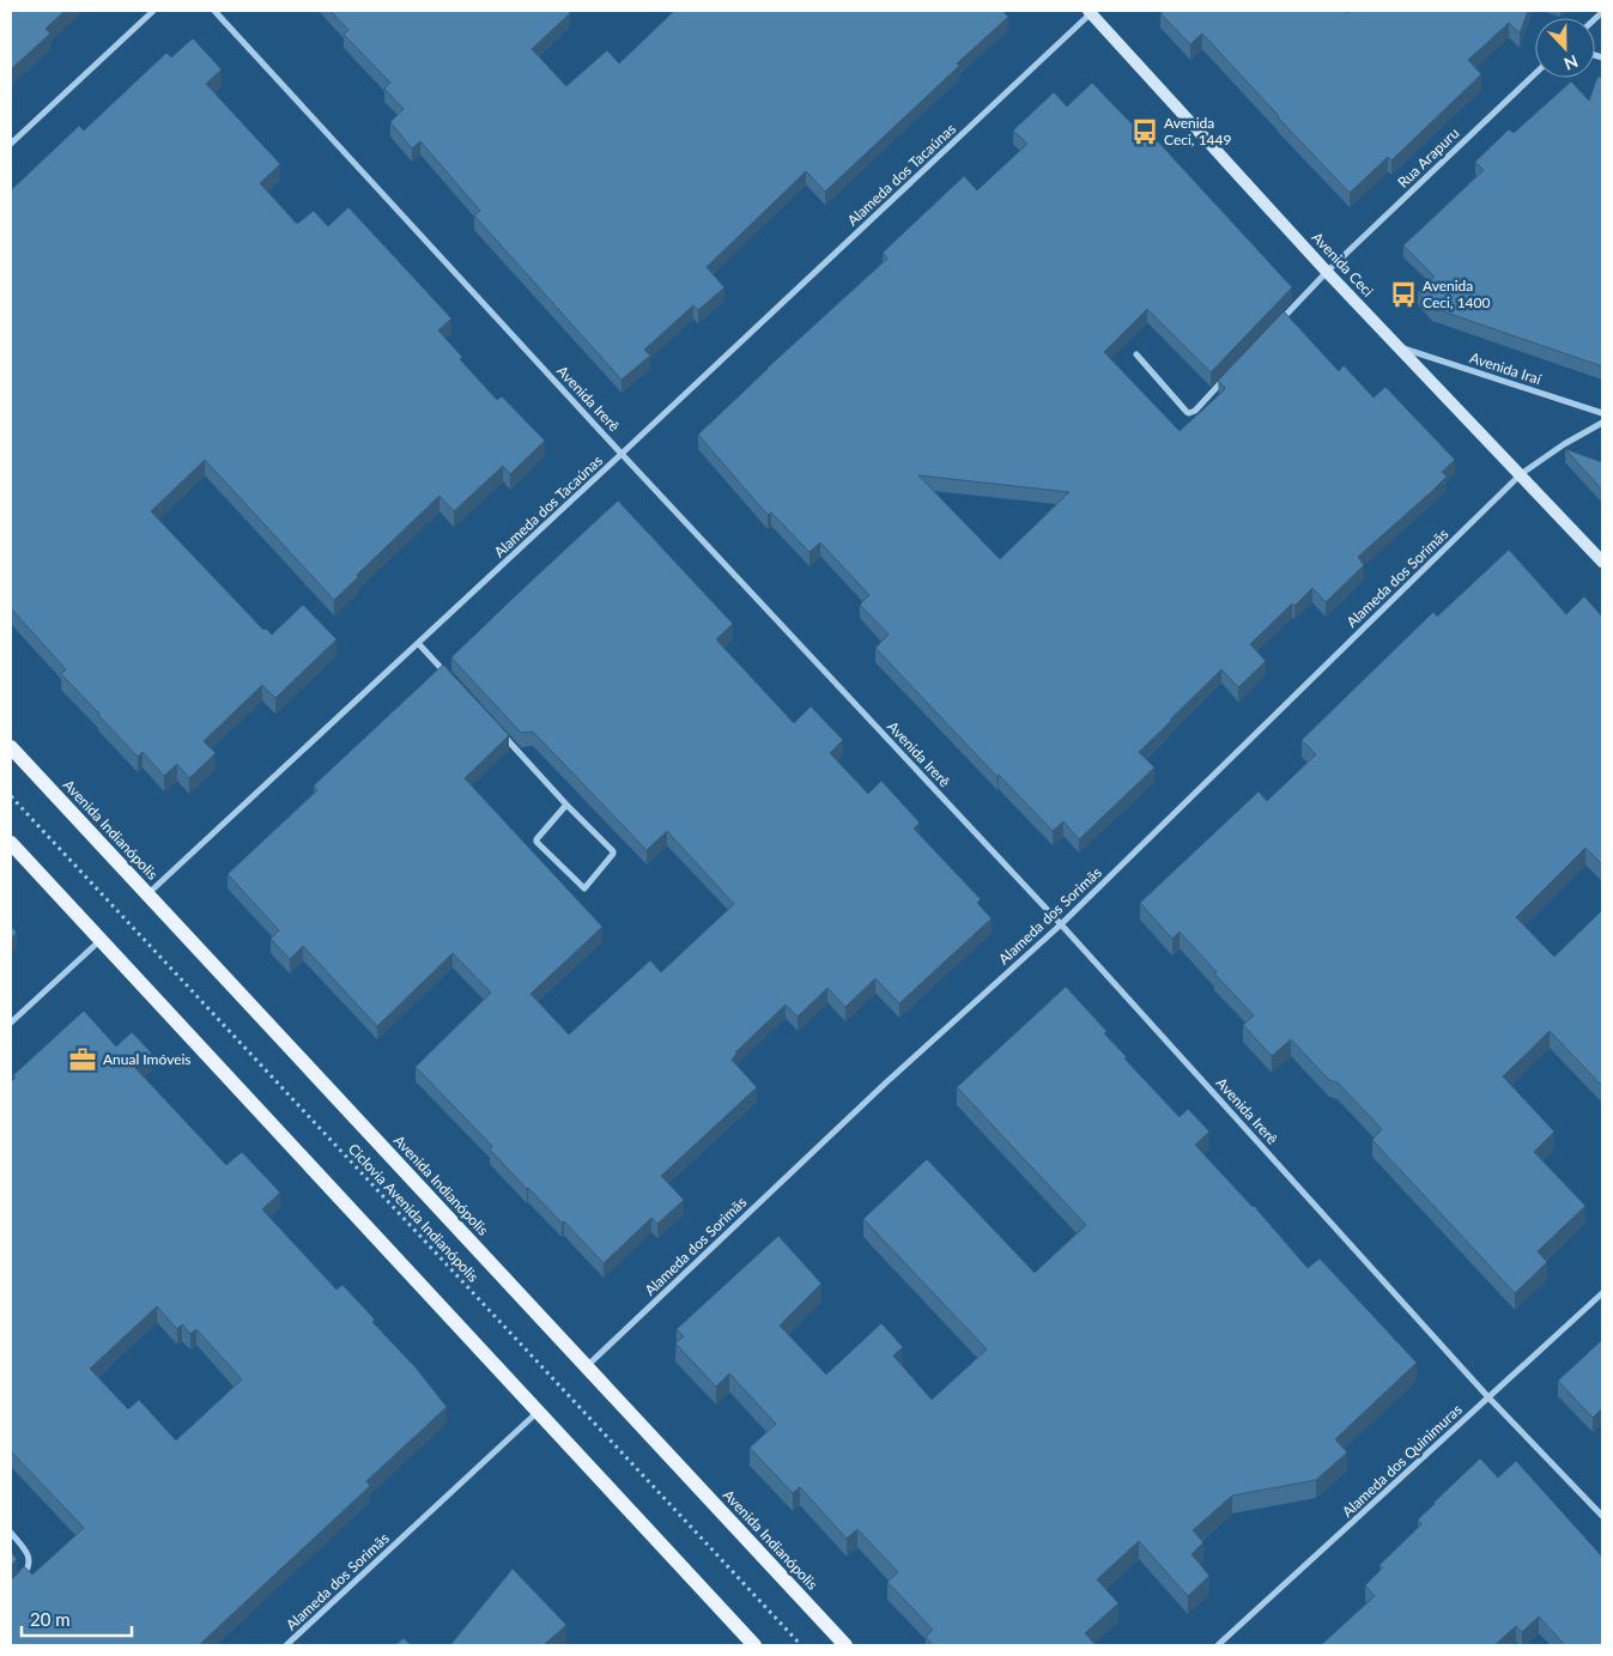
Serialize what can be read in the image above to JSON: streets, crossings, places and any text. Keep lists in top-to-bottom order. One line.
{"streets":{"main road":["Avenida Indianópolis"],"street":["Rua Arapuru","Alameda dos Tacaúnas","Avenida Ceci","Avenida Iraí","Avenida Irerê","Alameda dos Sorimãs","Alameda dos Quinimuras"],"path":["Ciclovia Avenida Indianópolis"]},"crossings":[["Rua Arapuru","Avenida Ceci"],["Alameda dos Tacaúnas","Avenida Ceci"],["Alameda dos Tacaúnas","Avenida Irerê"],["Alameda dos Tacaúnas","Avenida Indianópolis"],["Avenida Ceci","Avenida Iraí"],["Avenida Ceci","Alameda dos Sorimãs"],["Avenida Irerê","Alameda dos Sorimãs"],["Avenida Irerê","Alameda dos Quinimuras"],["Alameda dos Sorimãs","Avenida Indianópolis"]],"places":{"bus stop":["Avenida Ceci, 1449","Avenida Ceci, 1400"],"office":["Anual Imóveis"]},"scale_bar":"20 m","north":"bottom"}
